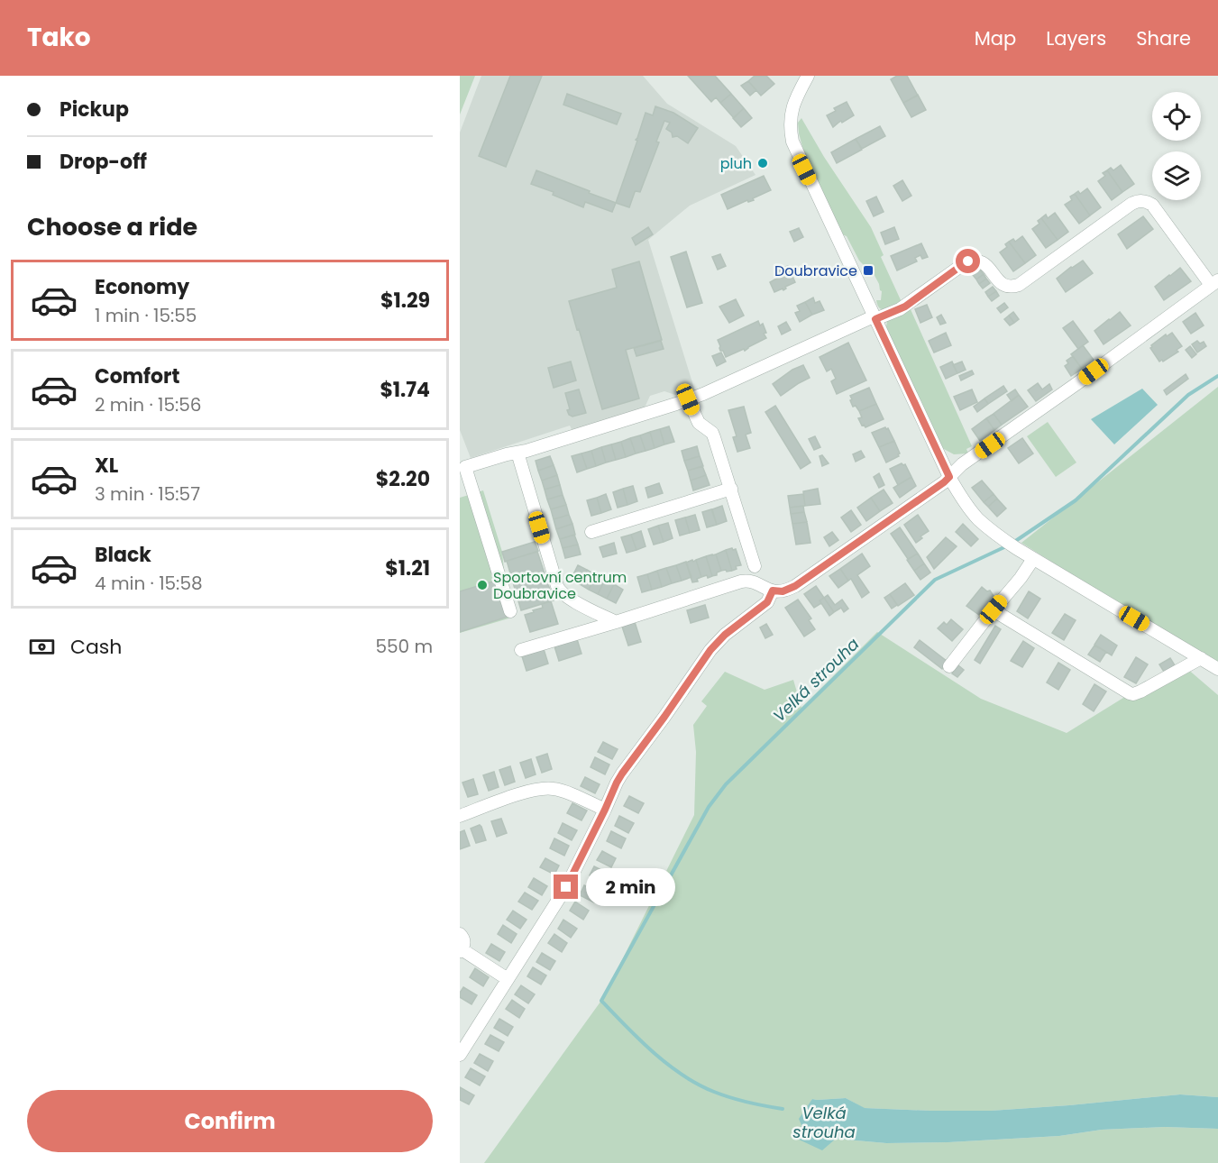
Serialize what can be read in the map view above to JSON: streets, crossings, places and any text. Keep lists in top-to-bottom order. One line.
{"water":["Velká strouha"],"places":{"other":["pluh","Sportovní centrum Doubravice"],"transit":["Doubravice"]},"page":{"header":"Tako","nav":["Map","Layers","Share"],"banner":["Pickup","Drop-off"],"heading":"Choose a ride","list":[{"name":"Economy","note":"1 min · 15:55","value":"$1.29"},{"name":"Comfort","note":"2 min · 15:56","value":"$1.74"},{"name":"XL","note":"3 min · 15:57","value":"$2.20"},{"name":"Black","note":"4 min · 15:58","value":"$1.21"}],"pay":["Cash","550 m"],"bubble":"2 min","buttons":"Confirm"}}
